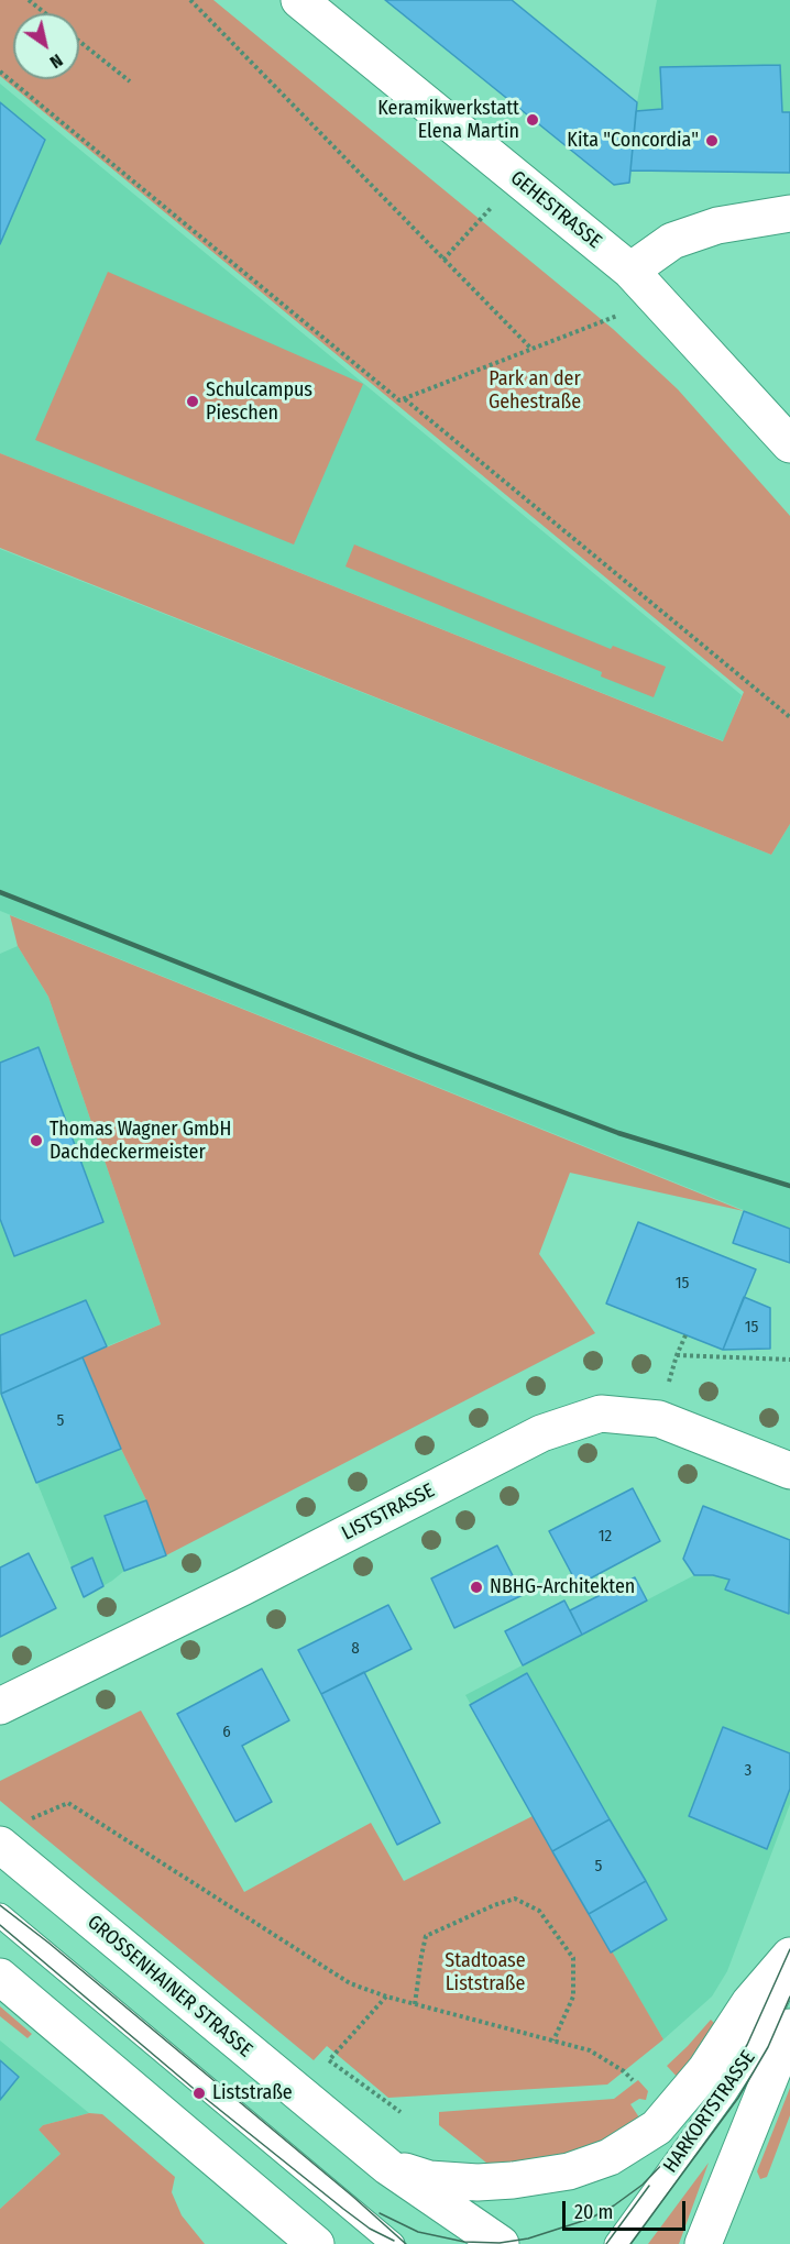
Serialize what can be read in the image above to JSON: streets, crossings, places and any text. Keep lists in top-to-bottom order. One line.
{"streets":{"street":["GEHESTRASSE","LISTSTRASSE","GROSSENHAINER STRASSE"],"lane":["HARKORTSTRASSE"]},"parks":["Park an der Gehestraße","Stadtoase Liststraße"],"places":["Keramikwerkstatt Elena Martin","Kita \"Concordia\"","Schulcampus Pieschen","Thomas Wagner GmbH Dachdeckermeister","NBHG-Architekten","Liststraße"],"house_numbers":["15","15","5","12","8","6","3","5"],"scale_bar":"20 m","north":"bottom right"}
